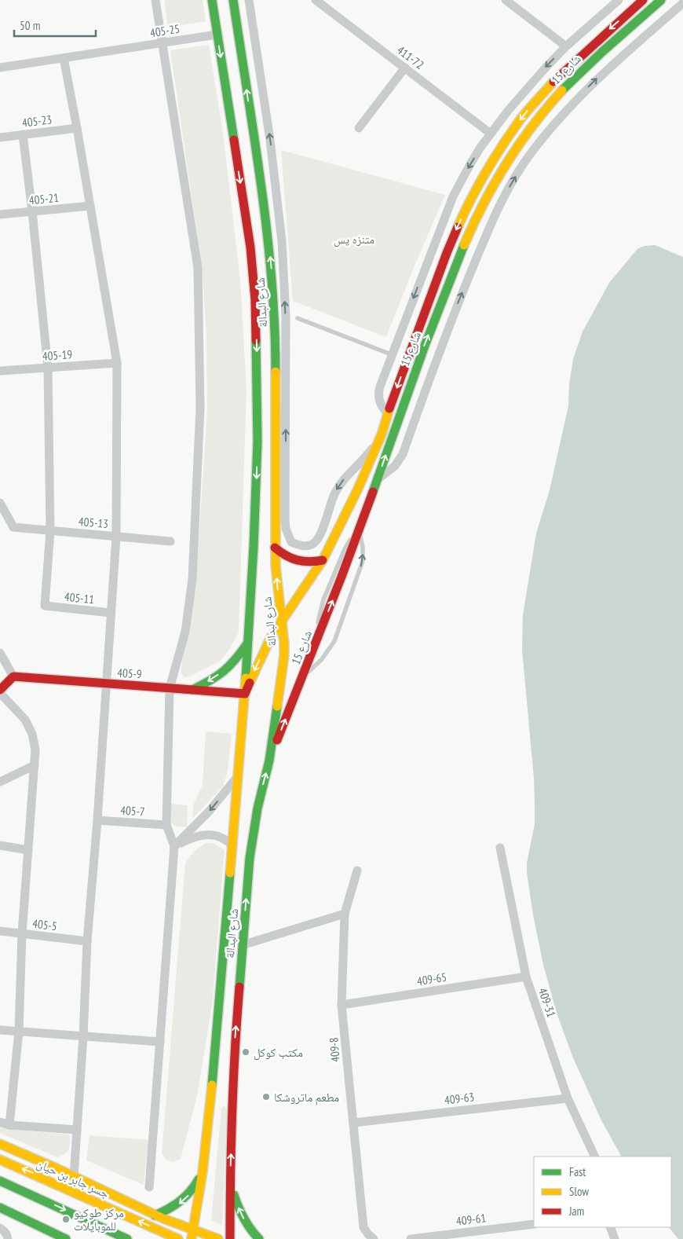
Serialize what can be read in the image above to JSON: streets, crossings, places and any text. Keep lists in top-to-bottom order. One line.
{"streets":{"main road":["شارع 15","شارع البدالة","405-9","جسر جابر بن حيان"],"street":["405-25","411-72","405-23","405-21","405-19","405-13","405-11","405-7","405-5","409-65","409-31","409-8","409-63","409-61"]},"crossings":[["405-25","شارع البدالة"],["شارع 15","شارع البدالة"],["شارع 15","405-9"],["شارع البدالة","405-9"],["405-13","405-11"],["409-65","409-31"],["409-65","409-8"],["409-31","409-63"],["409-8","409-63"]],"parks":["متنزه يس"],"places":["مكتب كوكل","مطعم ماتروشكا","مركز طوكيو للموبايلات"],"legend":["Fast","Slow","Jam"],"scale_bar":"50 m"}
